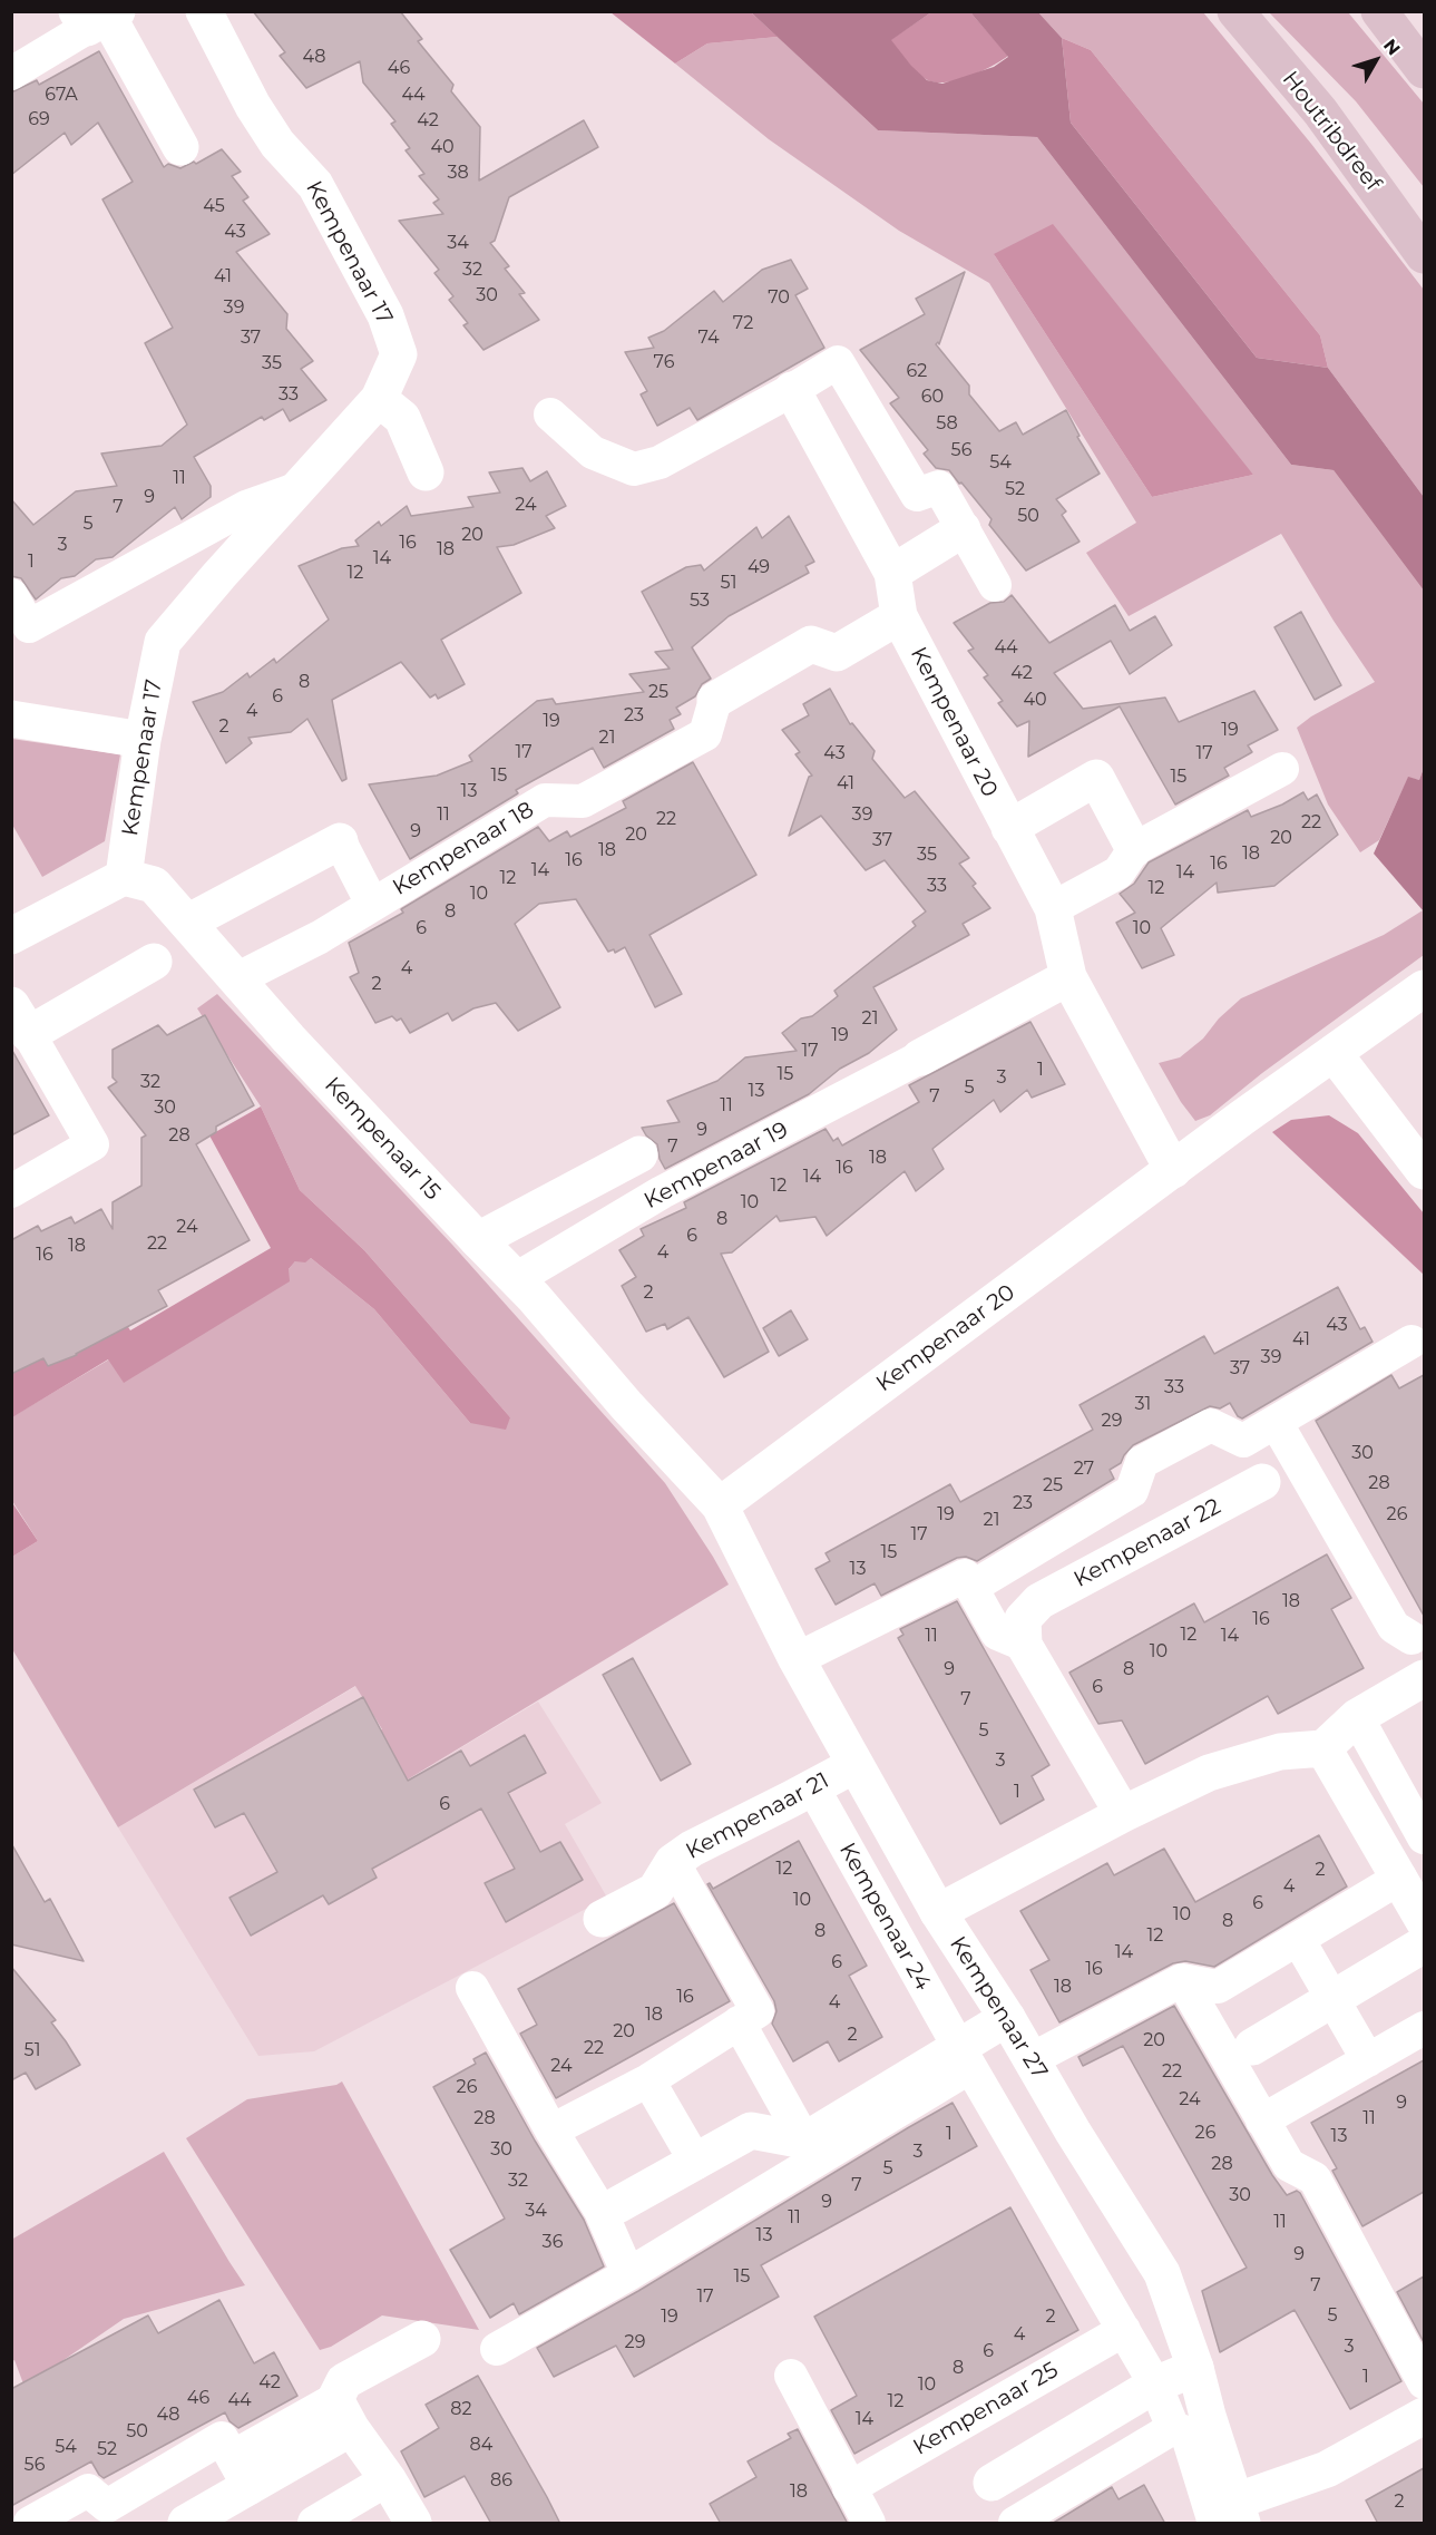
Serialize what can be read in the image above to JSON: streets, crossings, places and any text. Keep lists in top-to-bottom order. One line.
{"streets":{"main road":["Houtribdreef"],"street":["Kempenaar 17","Kempenaar 20","Kempenaar 18","Kempenaar 15","Kempenaar 19","Kempenaar 22","Kempenaar 21","Kempenaar 24","Kempenaar 27","Kempenaar 25"]},"crossings":[["Kempenaar 17","Kempenaar 15"],["Kempenaar 20","Kempenaar 15"],["Kempenaar 20","Kempenaar 27"],["Kempenaar 18","Kempenaar 15"],["Kempenaar 15","Kempenaar 19"],["Kempenaar 15","Kempenaar 27"],["Kempenaar 21","Kempenaar 24"],["Kempenaar 21","Kempenaar 27"],["Kempenaar 24","Kempenaar 25"]],"house_numbers":["48","46","67A","44","69","42","40","38","45","43","34","32","41","30","70","39","72","37","74","76","35","62","33","60","58","56","54","11","52","9","24","7","50","5","20","16","3","18","14","1","49","12","51","53","44","42","8","25","6","40","4","23","19","2","19","21","17","43","17","15","15","41","13","11","39","22","22","9","20","20","37","18","18","35","16","16","14","14","12","33","12","10","8","6","10","4","2","21","19","17","1","15","3","32","5","13","7","11","30","9","28","7","18","16","14","12","10","8","24","6","22","18","4","16","2","43","41","39","37","33","31","29","30","27","28","25","23","19","26","21","17","15","13","18","16","12","11","14","10","9","8","6","7","5","3","1","6","12","2","4","10","6","10","8","8","12","14","6","16","18","16","4","18","20","2","20","22","51","24","22","26","24","9","28","11","26","1","13","30","3","28","5","32","7","30","9","34","11","11","13","36","9","15","7","17","5","19","2","4","29","3","6","8","1","42","10","46","44","12","82","48","14","50","84","54","52","56","86","18","2"],"north":"top right"}
